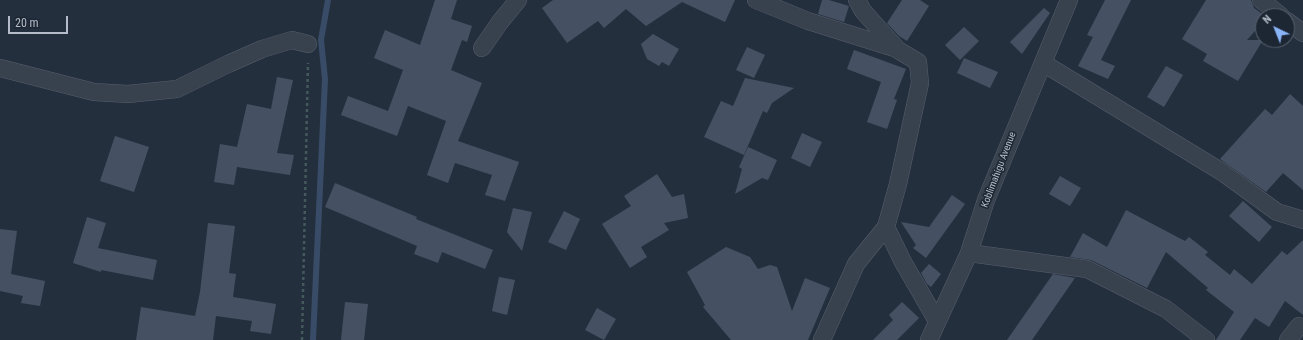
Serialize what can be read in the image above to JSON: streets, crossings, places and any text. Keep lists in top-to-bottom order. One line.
{"streets":{"street":["Koblimahigu Avenue"]},"scale_bar":"20 m","north":"top left"}
